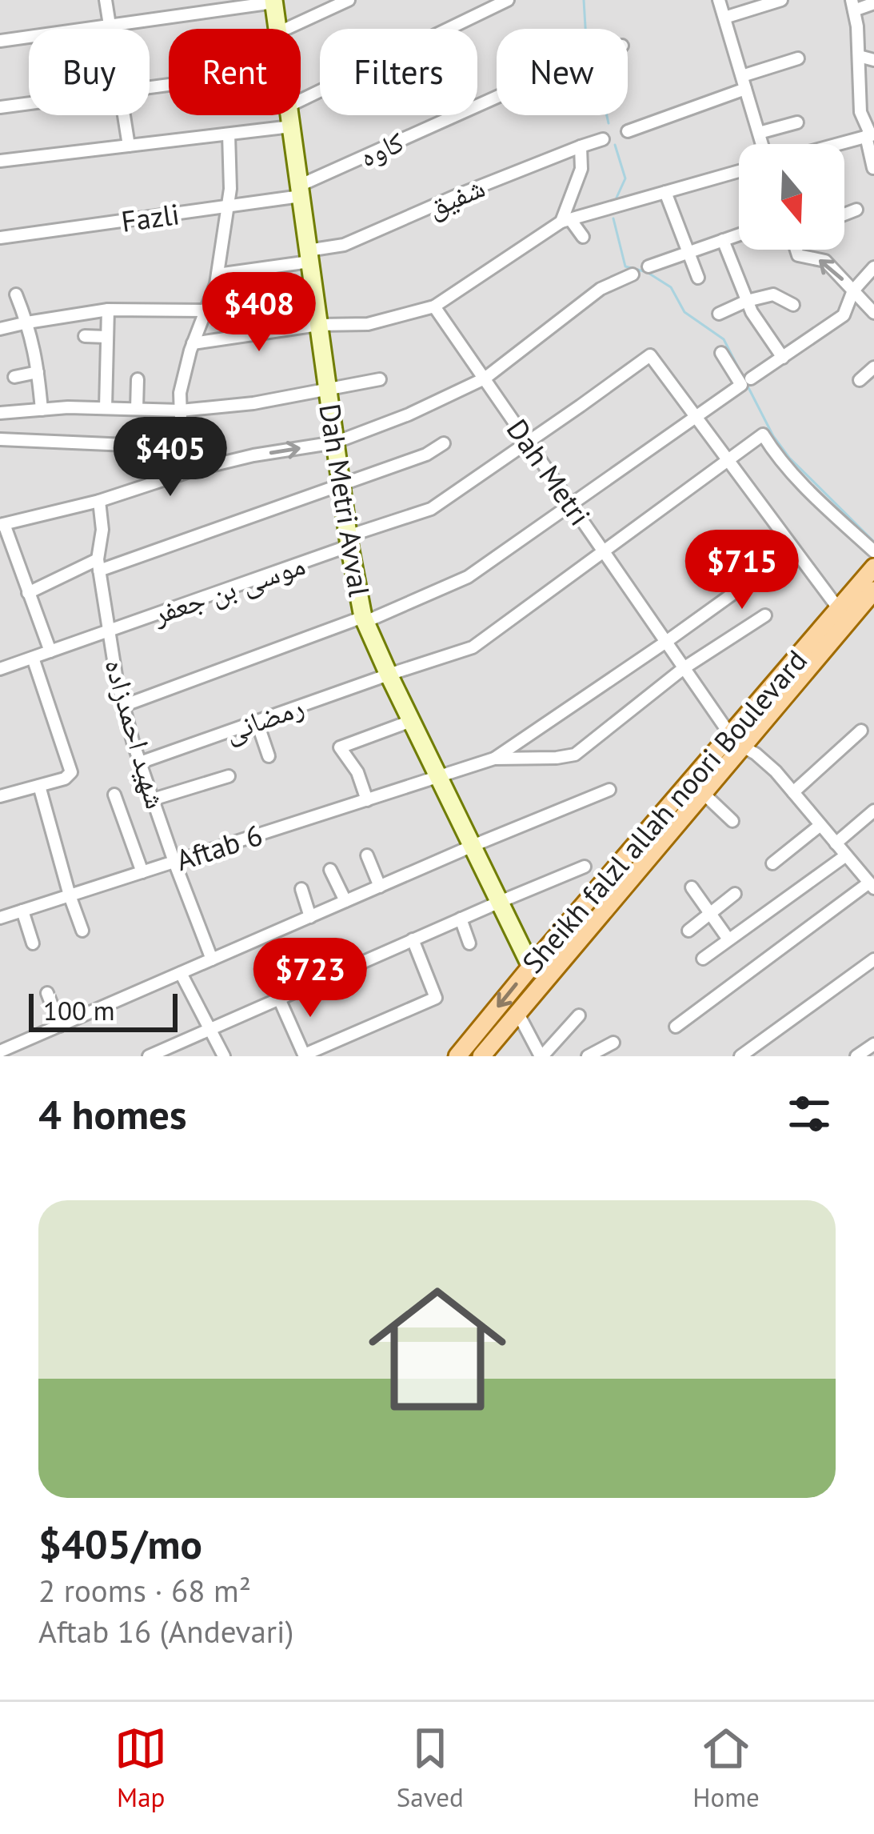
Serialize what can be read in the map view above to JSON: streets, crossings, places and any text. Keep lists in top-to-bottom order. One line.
{"streets":{"main road":["Dah Metri Avval","Sheikh falzl allah noori Boulevard"],"street":["کاوه","شفیق","Fazli","Dah Metri","موسی بن جعفر","رمضانی","شهید احمدزاده","Aftab 6"]},"crossings":[["کاوه","Fazli"],["کاوه","Dah Metri Avval"],["شفیق","Dah Metri Avval"],["Fazli","Dah Metri Avval"],["Dah Metri","موسی بن جعفر"],["Dah Metri","رمضانی"],["Dah Metri","Sheikh falzl allah noori Boulevard"],["Dah Metri Avval","موسی بن جعفر"],["Dah Metri Avval","رمضانی"],["Dah Metri Avval","Sheikh falzl allah noori Boulevard"],["Dah Metri Avval","Aftab 6"],["موسی بن جعفر","شهید احمدزاده"],["رمضانی","شهید احمدزاده"],["شهید احمدزاده","Aftab 6"]],"scale_bar":"100 m","north":"bottom","page":{"chip":["Buy","Rent","Filters","New"],"price":["$408","$405","$715","$723"],"scale":"100 m","heading":"4 homes","list":[{"name":"$405/mo","note":"2 rooms · 68 m² · Aftab 16 (Andevari)"}],"tabs":["Map","Saved","Home"]}}
